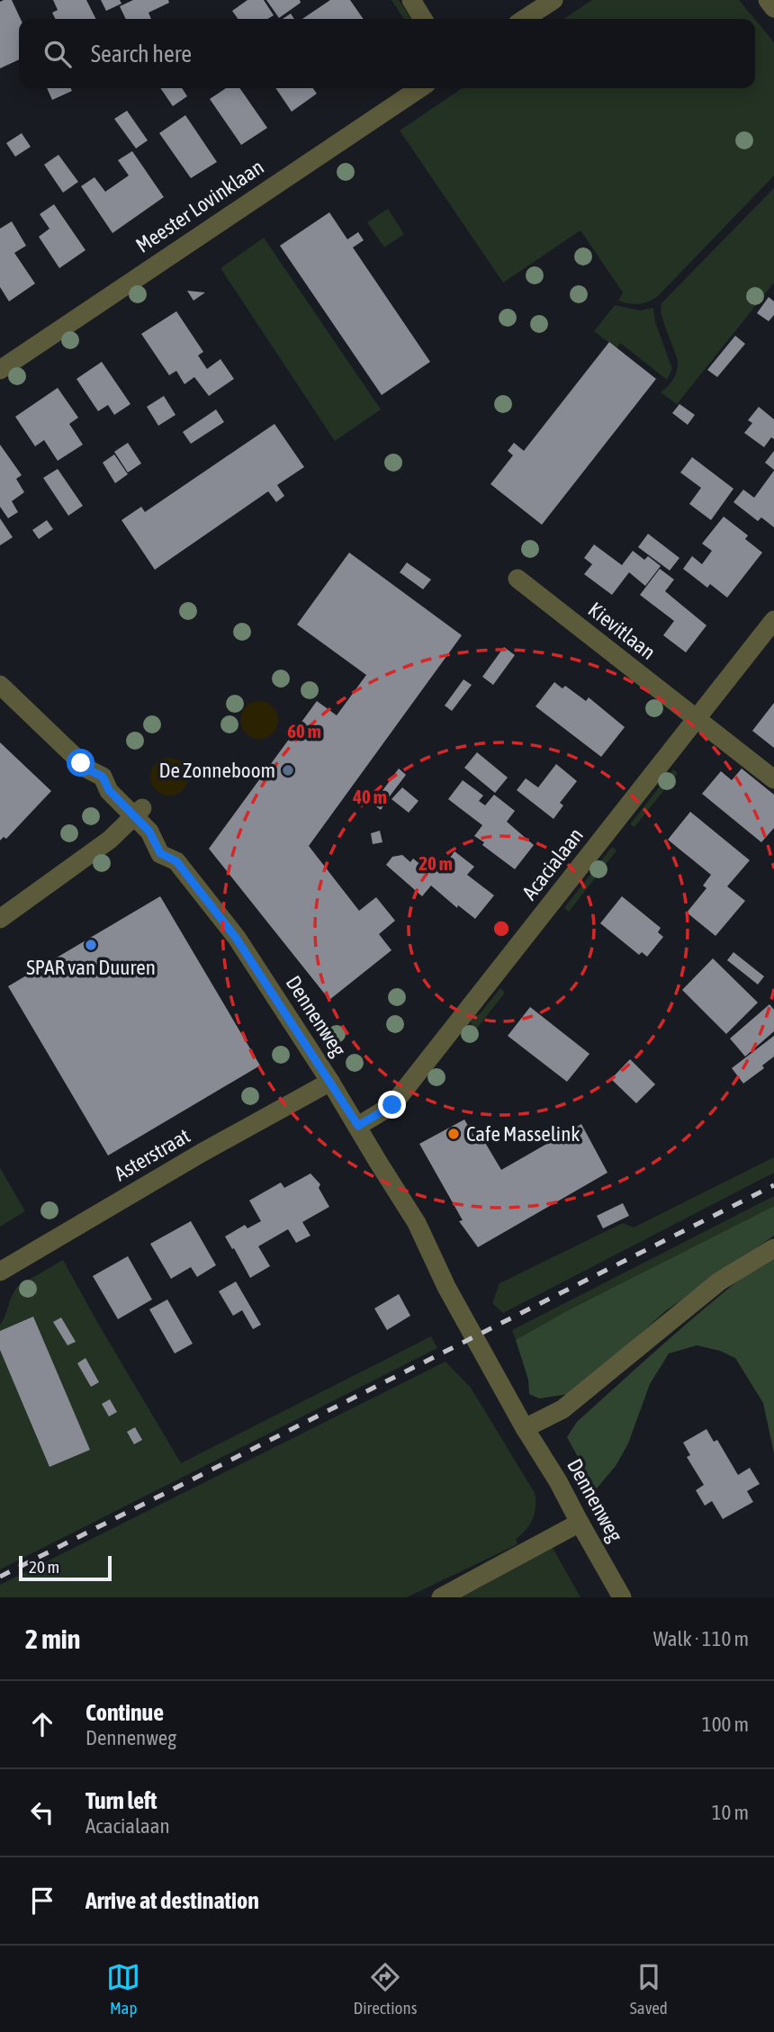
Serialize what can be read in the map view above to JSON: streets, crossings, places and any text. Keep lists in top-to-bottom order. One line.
{"streets":{"street":["Meester Lovinklaan","Kievitlaan","Acacialaan","Dennenweg","Asterstraat"]},"crossings":[["Kievitlaan","Acacialaan"],["Acacialaan","Dennenweg"],["Dennenweg","Asterstraat"]],"places":["De Zonneboom","SPAR van Duuren","Cafe Masselink"],"scale_bar":"20 m","page":{"search":"Search here","scale":"20 m","heading":["2 min","Walk · 110 m"],"list":[["Continue","Dennenweg","100 m"],["Turn left","Acacialaan","10 m"],"Arrive at destination"],"nav":["Map","Directions","Saved"]},"rings":["60 m","40 m","20 m"]}
